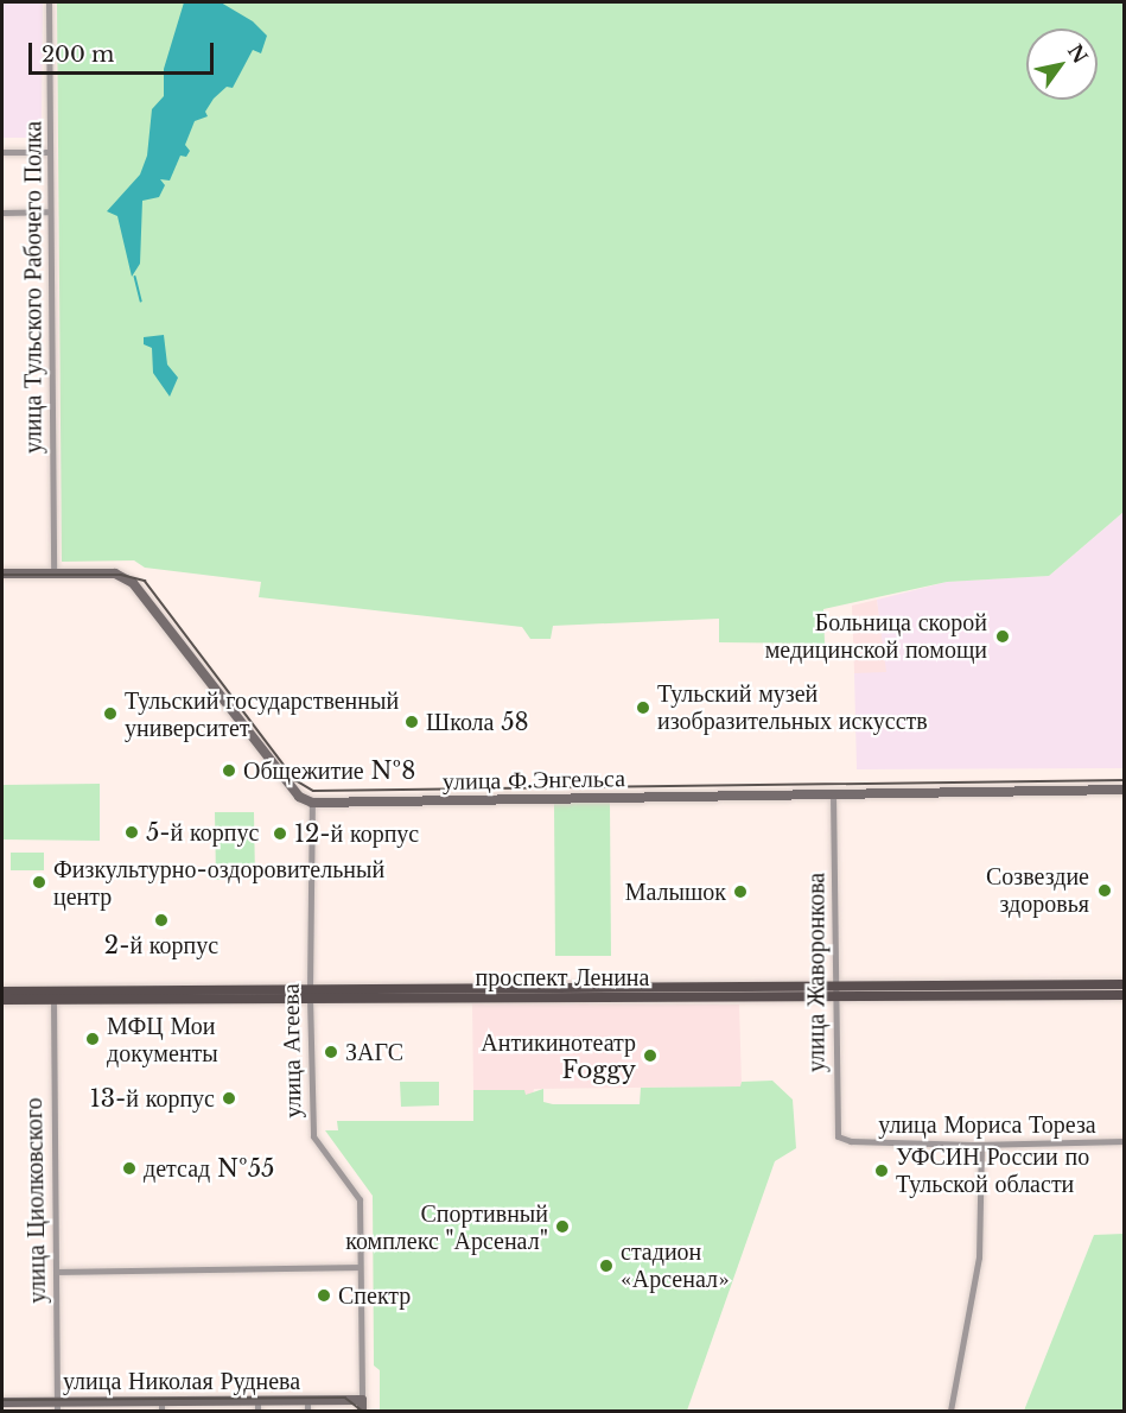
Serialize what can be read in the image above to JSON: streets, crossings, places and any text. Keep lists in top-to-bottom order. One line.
{"streets":{"main road":["проспект Ленина"],"street":["улица Тульского Рабочего Полка","улица Ф.Энгельса","улица Жаворонкова","улица Агеева","улица Мориса Тореза","улица Циолковского","улица Николая Руднева"]},"crossings":[["улица Ф.Энгельса","улица Жаворонкова"],["улица Ф.Энгельса","улица Агеева"],["улица Жаворонкова","проспект Ленина"],["улица Жаворонкова","улица Мориса Тореза"],["проспект Ленина","улица Агеева"],["проспект Ленина","улица Циолковского"],["улица Агеева","улица Николая Руднева"],["улица Циолковского","улица Николая Руднева"]],"places":["Больница скорой медицинской помощи","Тульский музей изобразительных искусств","Тульский государственный университет","Школа 58","Общежитие №8","5-й корпус","12-й корпус","Физкультурно-оздоровительный центр","Созвездие здоровья","Малышок","2-й корпус","МФЦ Мои документы","ЗАГС","Антикинотеатр Foggy","13-й корпус","детсад №55","УФСИН России по Тульской области","Спортивный комплекс \"Арсенал\"","стадион «Арсенал»","Спектр"],"scale_bar":"200 m","north":"top right"}
